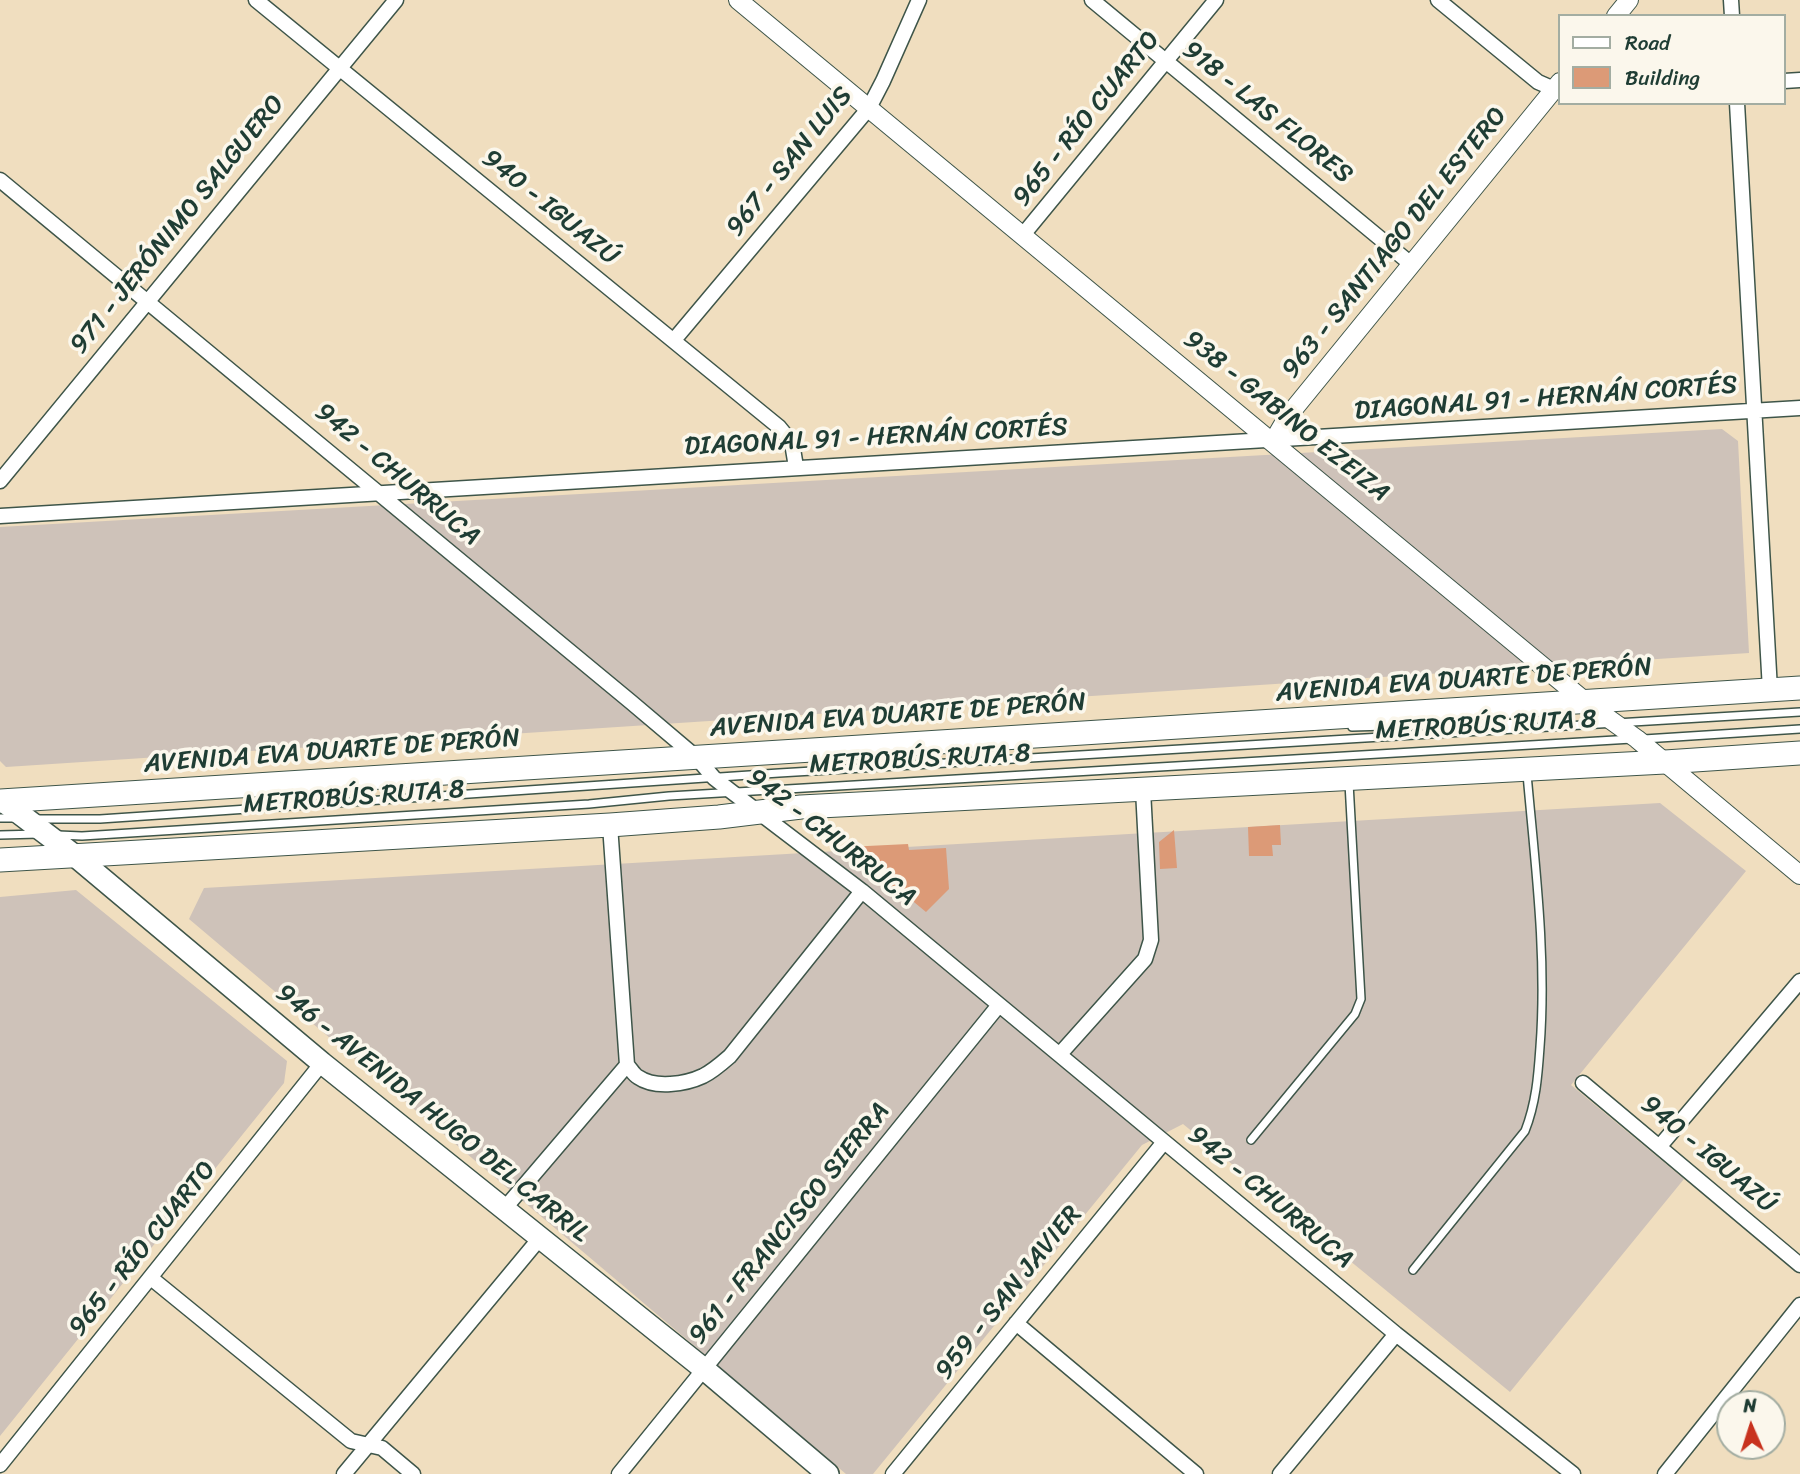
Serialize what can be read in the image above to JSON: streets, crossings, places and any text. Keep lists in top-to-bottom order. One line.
{"streets":{"main road":["AVENIDA EVA DUARTE DE PERÓN","946 - AVENIDA HUGO DEL CARRIL"],"street":["918 - LAS FLORES","965 - RÍO CUARTO","967 - SAN LUIS","940 - IGUAZÚ","971 - JERÓNIMO SALGUERO","963 - SANTIAGO DEL ESTERO","DIAGONAL 91 - HERNÁN CORTÉS","938 - GABINO EZEIZA","942 - CHURRUCA","961 - FRANCISCO SIERRA","959 - SAN JAVIER"],"lane":["METROBÚS RUTA 8"]},"crossings":[["918 - LAS FLORES","965 - RÍO CUARTO"],["918 - LAS FLORES","963 - SANTIAGO DEL ESTERO"],["965 - RÍO CUARTO","938 - GABINO EZEIZA"],["965 - RÍO CUARTO","946 - AVENIDA HUGO DEL CARRIL"],["967 - SAN LUIS","940 - IGUAZÚ"],["967 - SAN LUIS","938 - GABINO EZEIZA"],["940 - IGUAZÚ","971 - JERÓNIMO SALGUERO"],["940 - IGUAZÚ","DIAGONAL 91 - HERNÁN CORTÉS"],["971 - JERÓNIMO SALGUERO","942 - CHURRUCA"],["963 - SANTIAGO DEL ESTERO","DIAGONAL 91 - HERNÁN CORTÉS"],["963 - SANTIAGO DEL ESTERO","938 - GABINO EZEIZA"],["DIAGONAL 91 - HERNÁN CORTÉS","938 - GABINO EZEIZA"],["DIAGONAL 91 - HERNÁN CORTÉS","942 - CHURRUCA"],["938 - GABINO EZEIZA","AVENIDA EVA DUARTE DE PERÓN"],["938 - GABINO EZEIZA","METROBÚS RUTA 8"],["942 - CHURRUCA","AVENIDA EVA DUARTE DE PERÓN"],["942 - CHURRUCA","METROBÚS RUTA 8"],["942 - CHURRUCA","961 - FRANCISCO SIERRA"],["942 - CHURRUCA","959 - SAN JAVIER"],["AVENIDA EVA DUARTE DE PERÓN","946 - AVENIDA HUGO DEL CARRIL"],["METROBÚS RUTA 8","946 - AVENIDA HUGO DEL CARRIL"],["946 - AVENIDA HUGO DEL CARRIL","961 - FRANCISCO SIERRA"]],"legend":["Road","Building"],"north":"top"}
